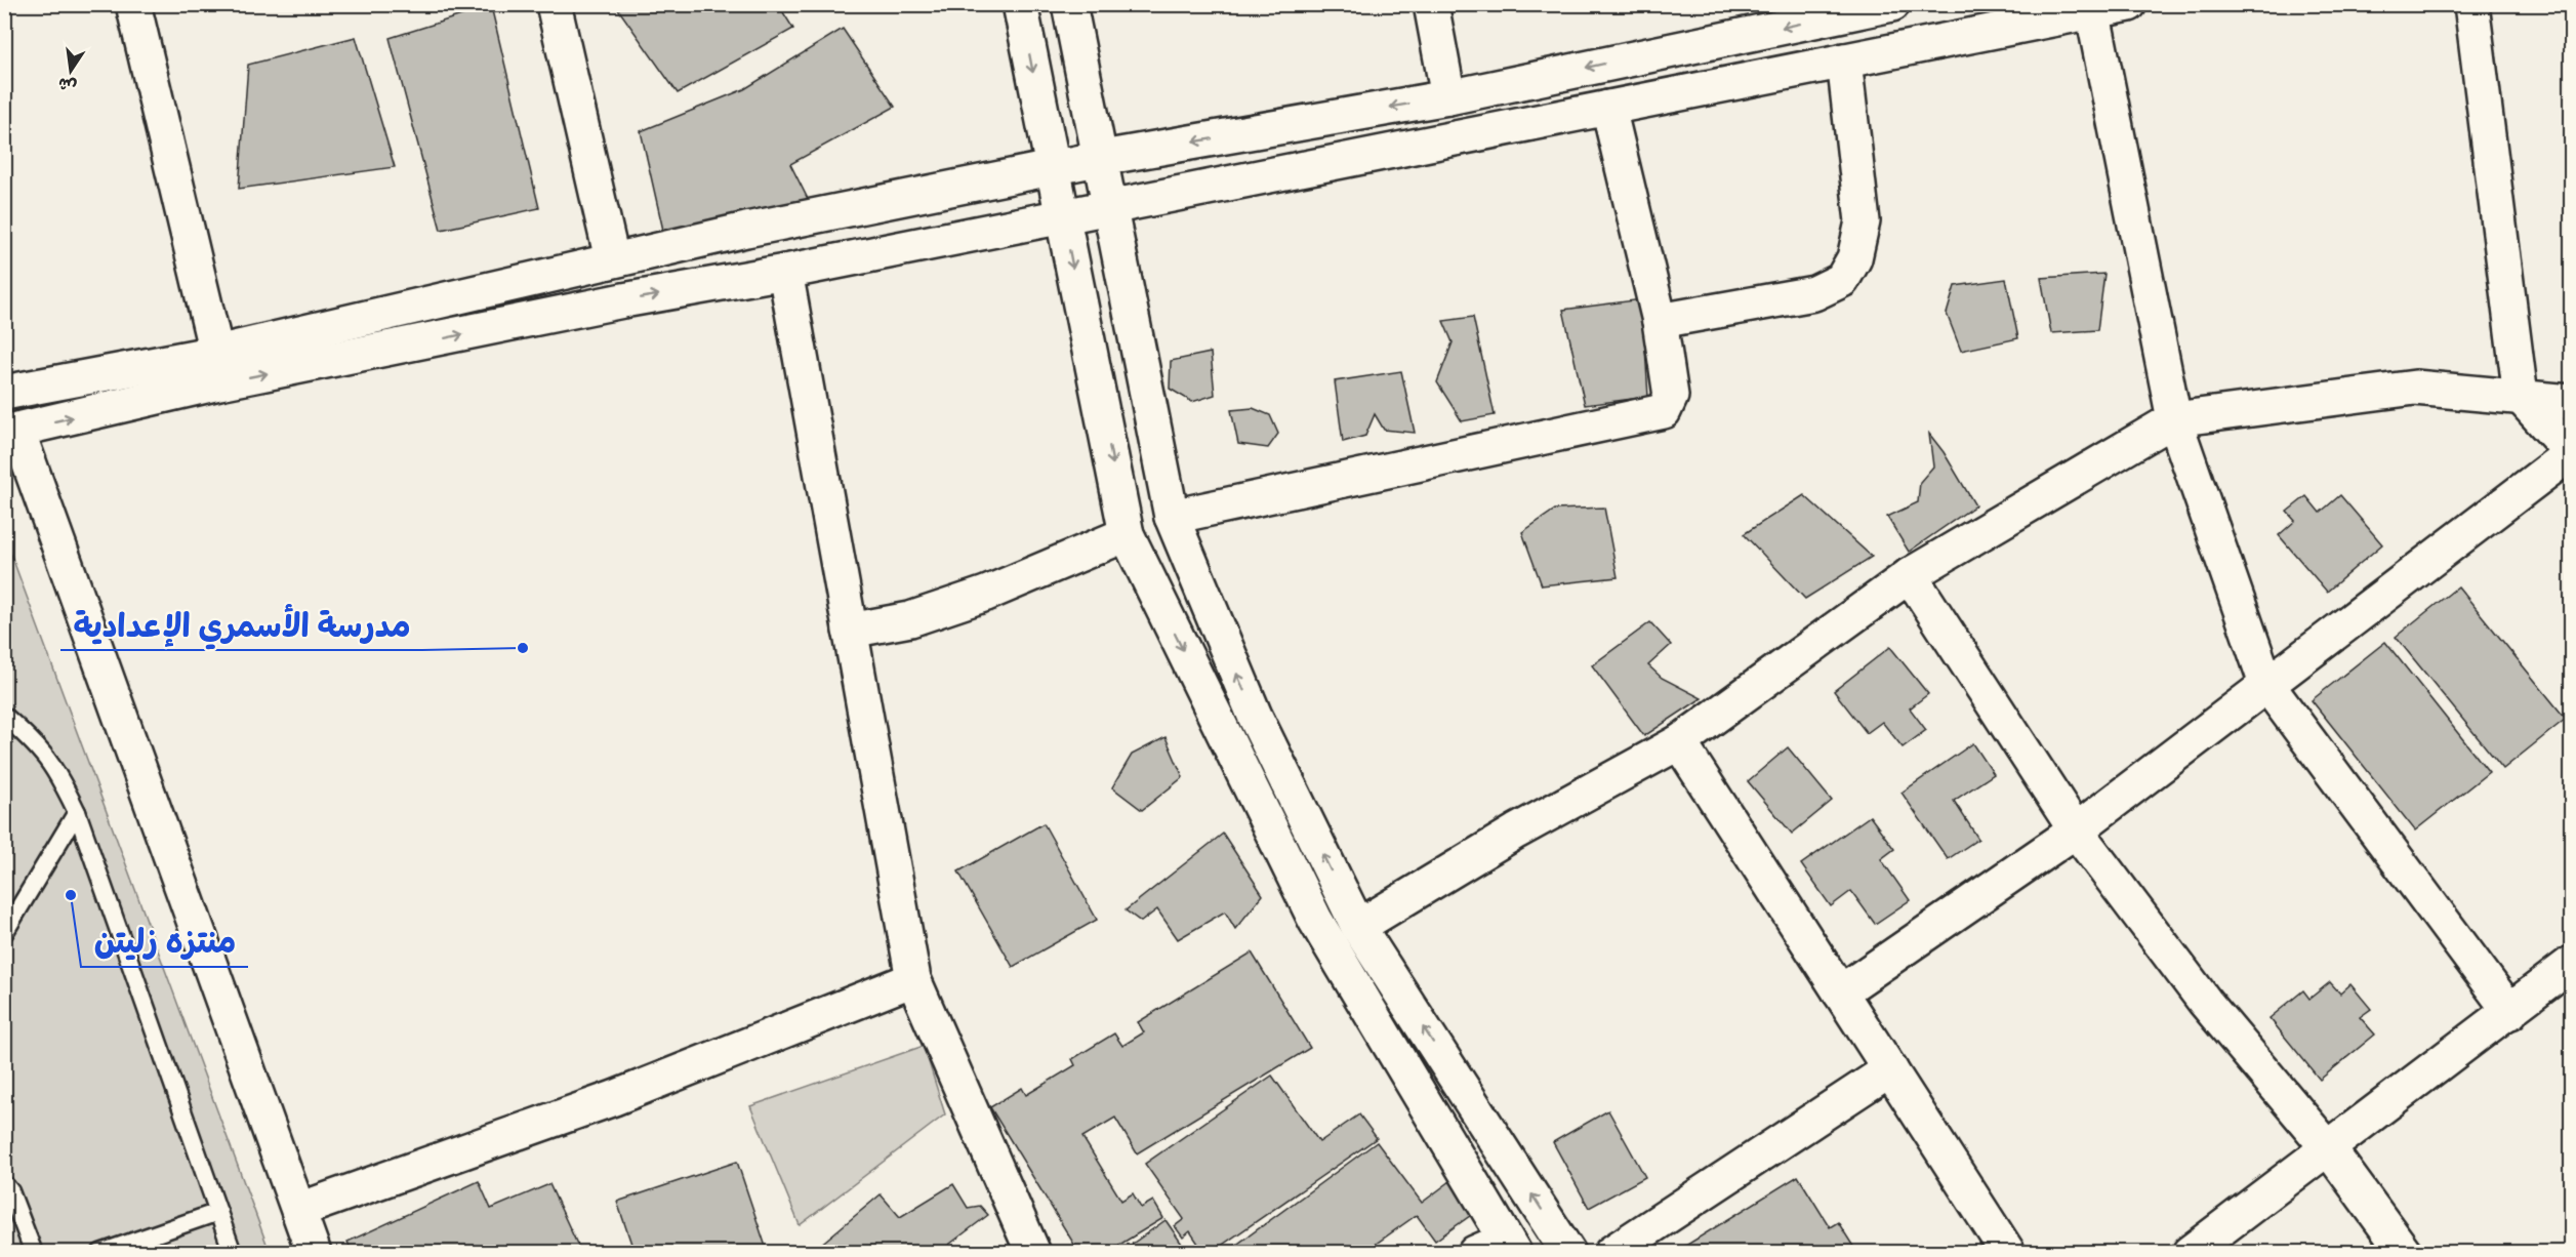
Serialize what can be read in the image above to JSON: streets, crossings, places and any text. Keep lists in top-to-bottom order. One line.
{"places":["مدرسة الأسمري الإعدادية","منتزه زليتن"],"north":"bottom"}
